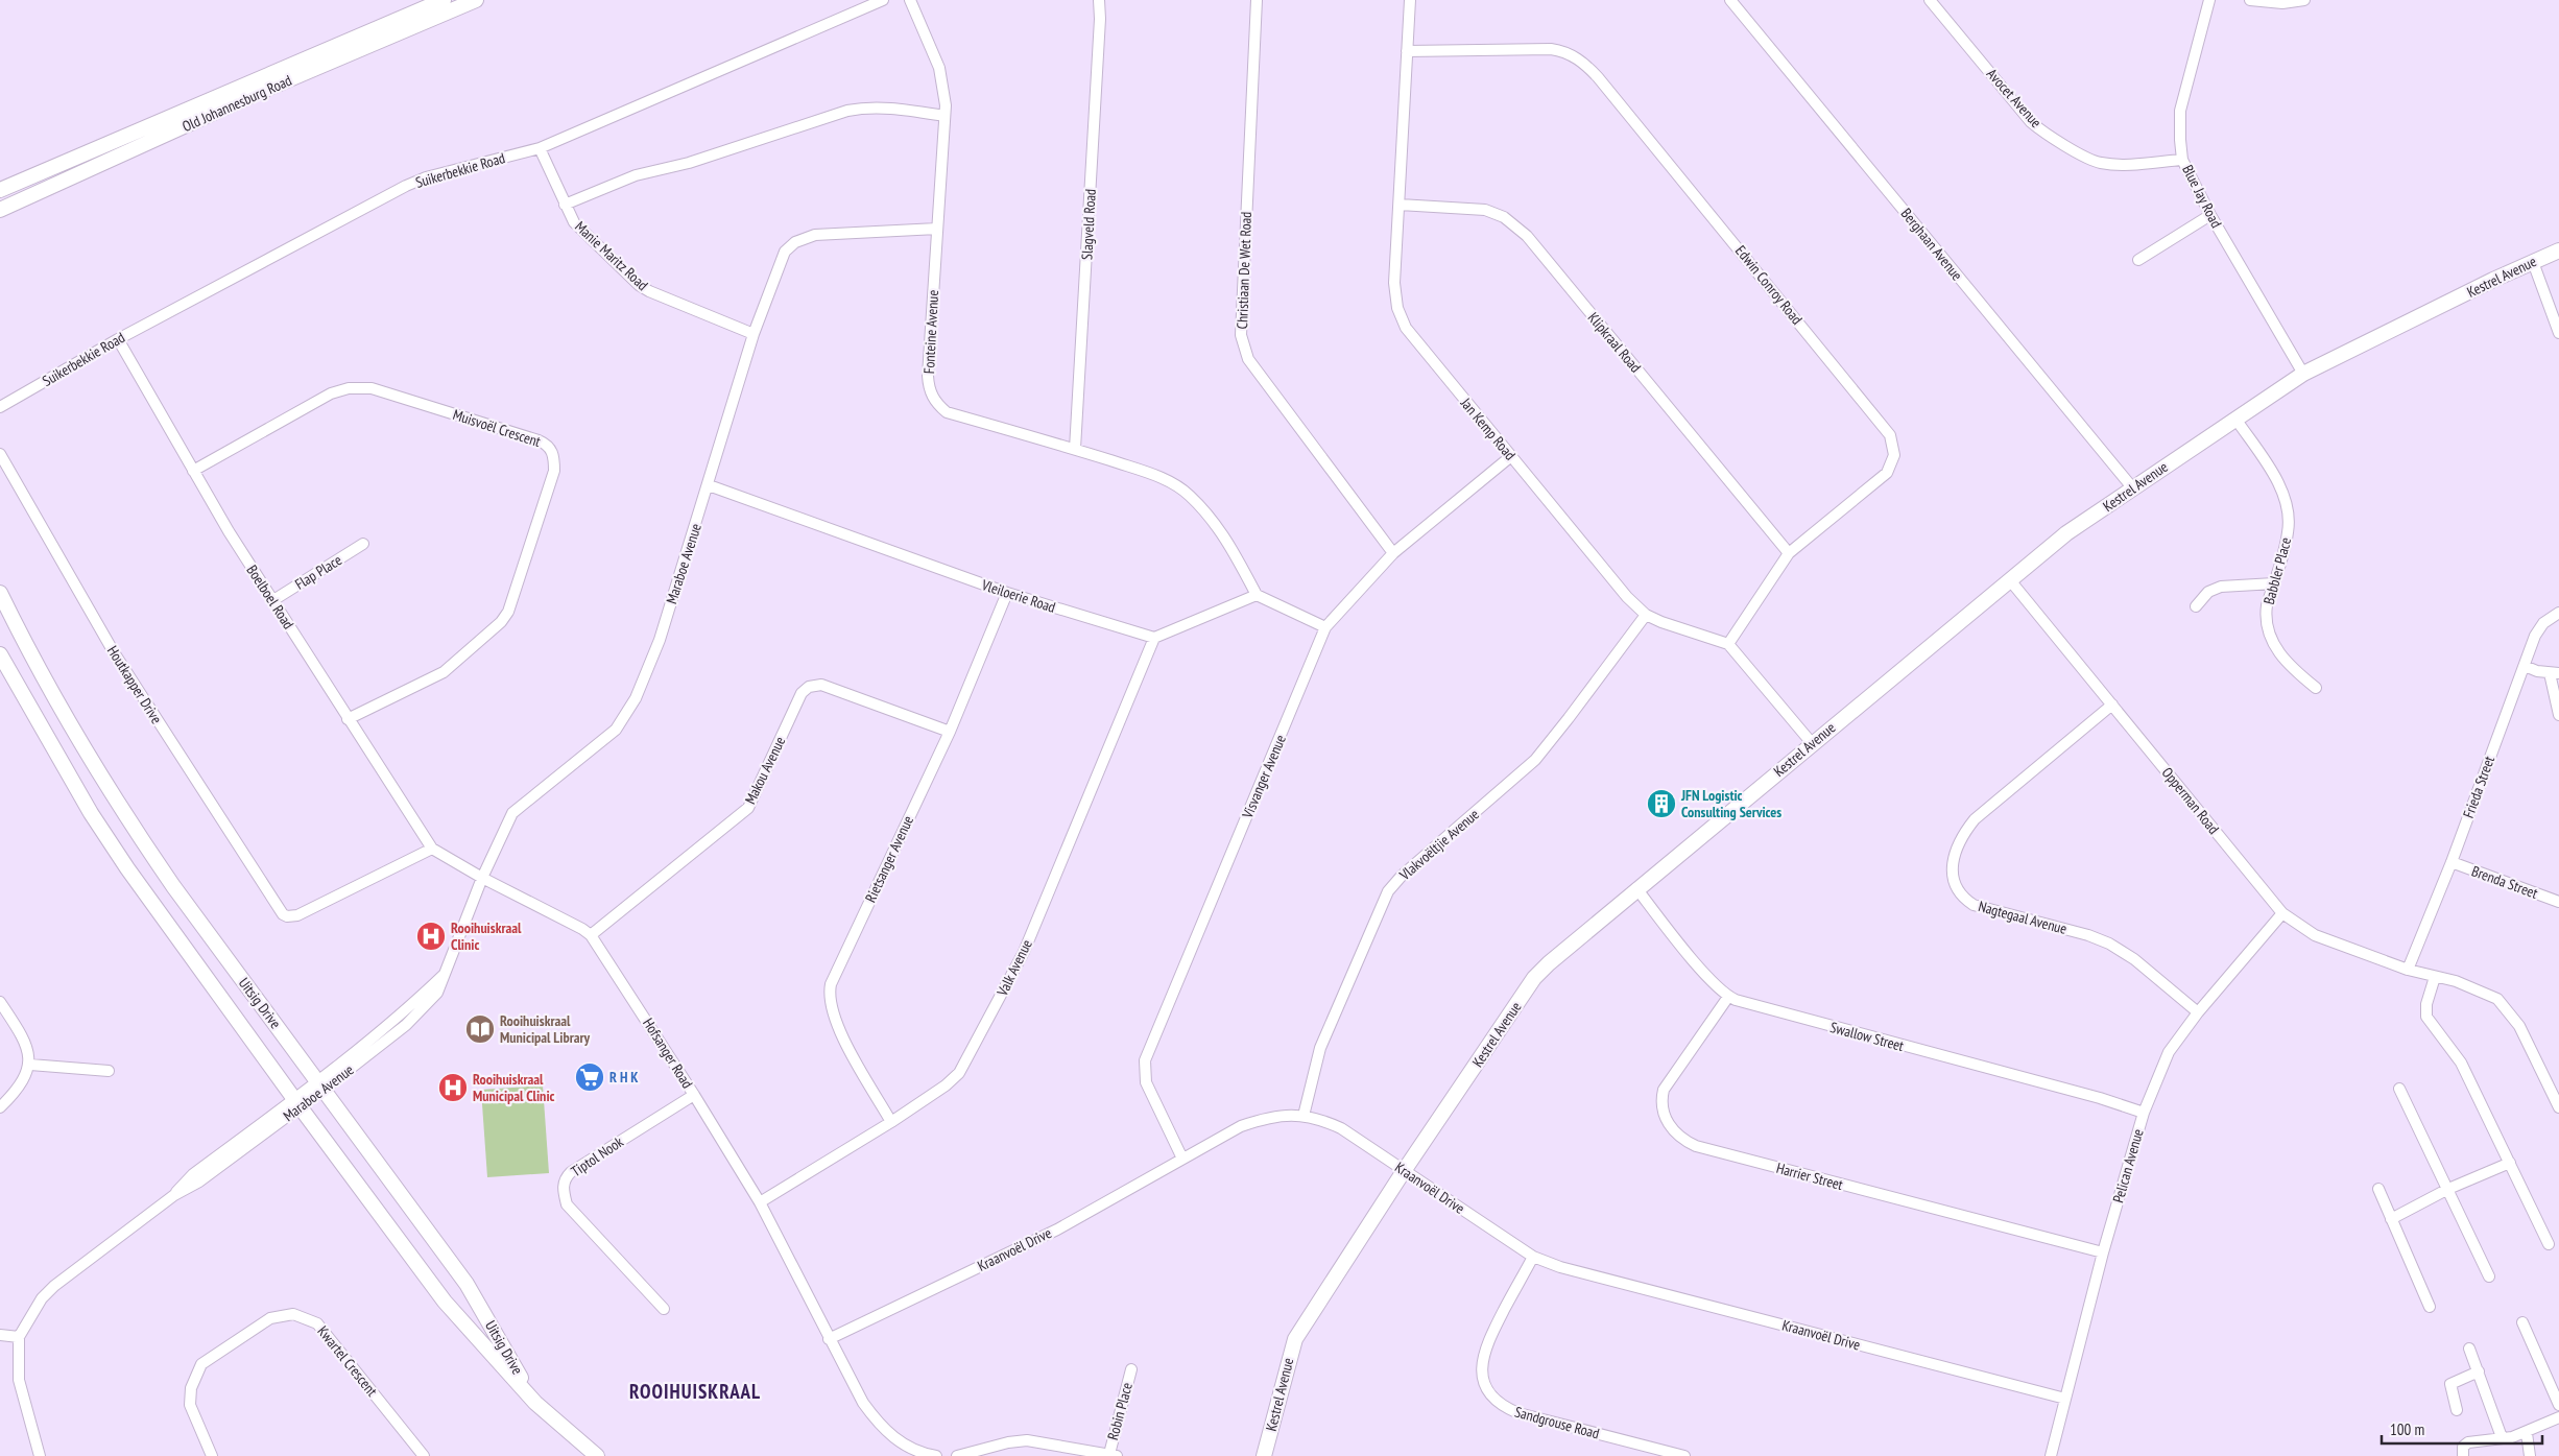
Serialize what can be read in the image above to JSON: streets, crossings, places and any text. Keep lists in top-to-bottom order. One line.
{"streets":{"main road":["Old Johannesburg Road","Kestrel Avenue","Uitsig Drive"],"street":["Avocet Avenue","Suikerbekkie Road","Blue Jay Road","Slagveld Road","Berghaan Avenue","Manie Maritz Road","Christiaan De Wet Road","Edwin Conroy Road","Fonteine Avenue","Klipkraal Road","Muisvoël Crescent","Jan Kemp Road","Maraboe Avenue","Babbler Place","Flap Place","Vleiloerie Road","Boelboel Road","Houtkapper Drive","Makou Avenue","Visvanger Avenue","Frieda Street","Opperman Road","Vlakvoëltjie Avenue","Rietsanger Avenue","Brenda Street","Nagtegaal Avenue","Valk Avenue","Swallow Street","Hofsanger Road","Tiptol Nook","Pelican Avenue","Harrier Street","Kraanvoël Drive","Kwartel Crescent","Robin Place","Sandgrouse Road"]},"crossings":[["Avocet Avenue","Blue Jay Road"],["Suikerbekkie Road","Manie Maritz Road"],["Suikerbekkie Road","Boelboel Road"],["Blue Jay Road","Kestrel Avenue"],["Slagveld Road","Fonteine Avenue"],["Berghaan Avenue","Kestrel Avenue"],["Manie Maritz Road","Maraboe Avenue"],["Christiaan De Wet Road","Visvanger Avenue"],["Kestrel Avenue","Babbler Place"],["Kestrel Avenue","Opperman Road"],["Kestrel Avenue","Swallow Street"],["Kestrel Avenue","Kraanvoël Drive"],["Edwin Conroy Road","Klipkraal Road"],["Edwin Conroy Road","Jan Kemp Road"],["Fonteine Avenue","Maraboe Avenue"],["Klipkraal Road","Jan Kemp Road"],["Muisvoël Crescent","Boelboel Road"],["Jan Kemp Road","Visvanger Avenue"],["Jan Kemp Road","Vlakvoëltjie Avenue"],["Maraboe Avenue","Vleiloerie Road"],["Maraboe Avenue","Uitsig Drive"],["Maraboe Avenue","Hofsanger Road"],["Flap Place","Boelboel Road"],["Vleiloerie Road","Rietsanger Avenue"],["Vleiloerie Road","Valk Avenue"],["Boelboel Road","Houtkapper Drive"],["Boelboel Road","Hofsanger Road"],["Houtkapper Drive","Hofsanger Road"],["Makou Avenue","Rietsanger Avenue"],["Makou Avenue","Hofsanger Road"],["Visvanger Avenue","Kraanvoël Drive"],["Frieda Street","Opperman Road"],["Frieda Street","Brenda Street"],["Opperman Road","Nagtegaal Avenue"],["Opperman Road","Pelican Avenue"],["Vlakvoëltjie Avenue","Kraanvoël Drive"],["Rietsanger Avenue","Valk Avenue"],["Nagtegaal Avenue","Pelican Avenue"],["Valk Avenue","Hofsanger Road"],["Swallow Street","Pelican Avenue"],["Swallow Street","Harrier Street"],["Hofsanger Road","Tiptol Nook"],["Hofsanger Road","Kraanvoël Drive"],["Pelican Avenue","Harrier Street"],["Pelican Avenue","Kraanvoël Drive"],["Kraanvoël Drive","Sandgrouse Road"]],"districts":["ROOIHUISKRAAL"],"places":{"building":["JFN Logistic Consulting Services"],"hospital":["Rooihuiskraal Clinic","Rooihuiskraal Municipal Clinic"],"library":["Rooihuiskraal Municipal Library"],"supermarket":["R H K"]},"scale_bar":"100 m"}
